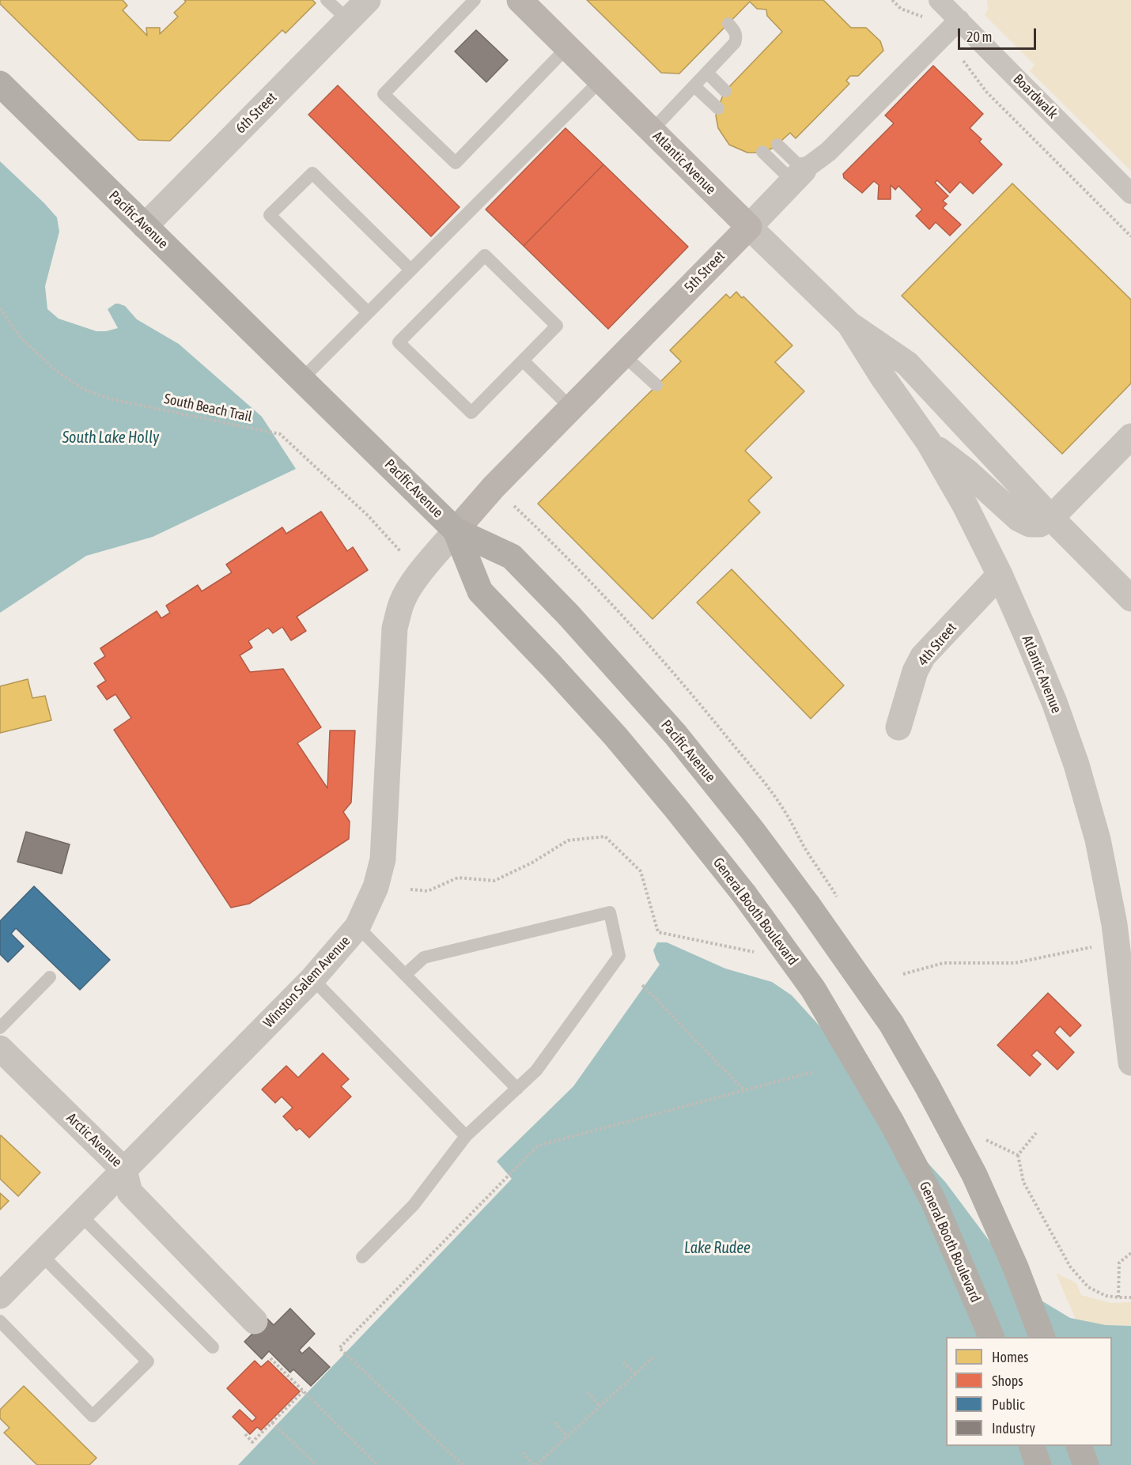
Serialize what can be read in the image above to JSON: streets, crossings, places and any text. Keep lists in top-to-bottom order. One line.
{"streets":{"highway":["Pacific Avenue","General Booth Boulevard"],"main road":["Atlantic Avenue","5th Street"],"street":["Boardwalk","6th Street","4th Street","Winston Salem Avenue","Arctic Avenue"],"path":["South Beach Trail"]},"crossings":[["Boardwalk","5th Street"],["6th Street","Pacific Avenue"],["Atlantic Avenue","5th Street"],["Atlantic Avenue","4th Street"],["Pacific Avenue","5th Street"],["Pacific Avenue","General Booth Boulevard"],["Pacific Avenue","Winston Salem Avenue"],["5th Street","General Booth Boulevard"],["5th Street","Winston Salem Avenue"],["General Booth Boulevard","Winston Salem Avenue"],["Winston Salem Avenue","Arctic Avenue"]],"water":["South Lake Holly","Lake Rudee"],"legend":["Homes","Shops","Public","Industry"],"scale_bar":"20 m"}
